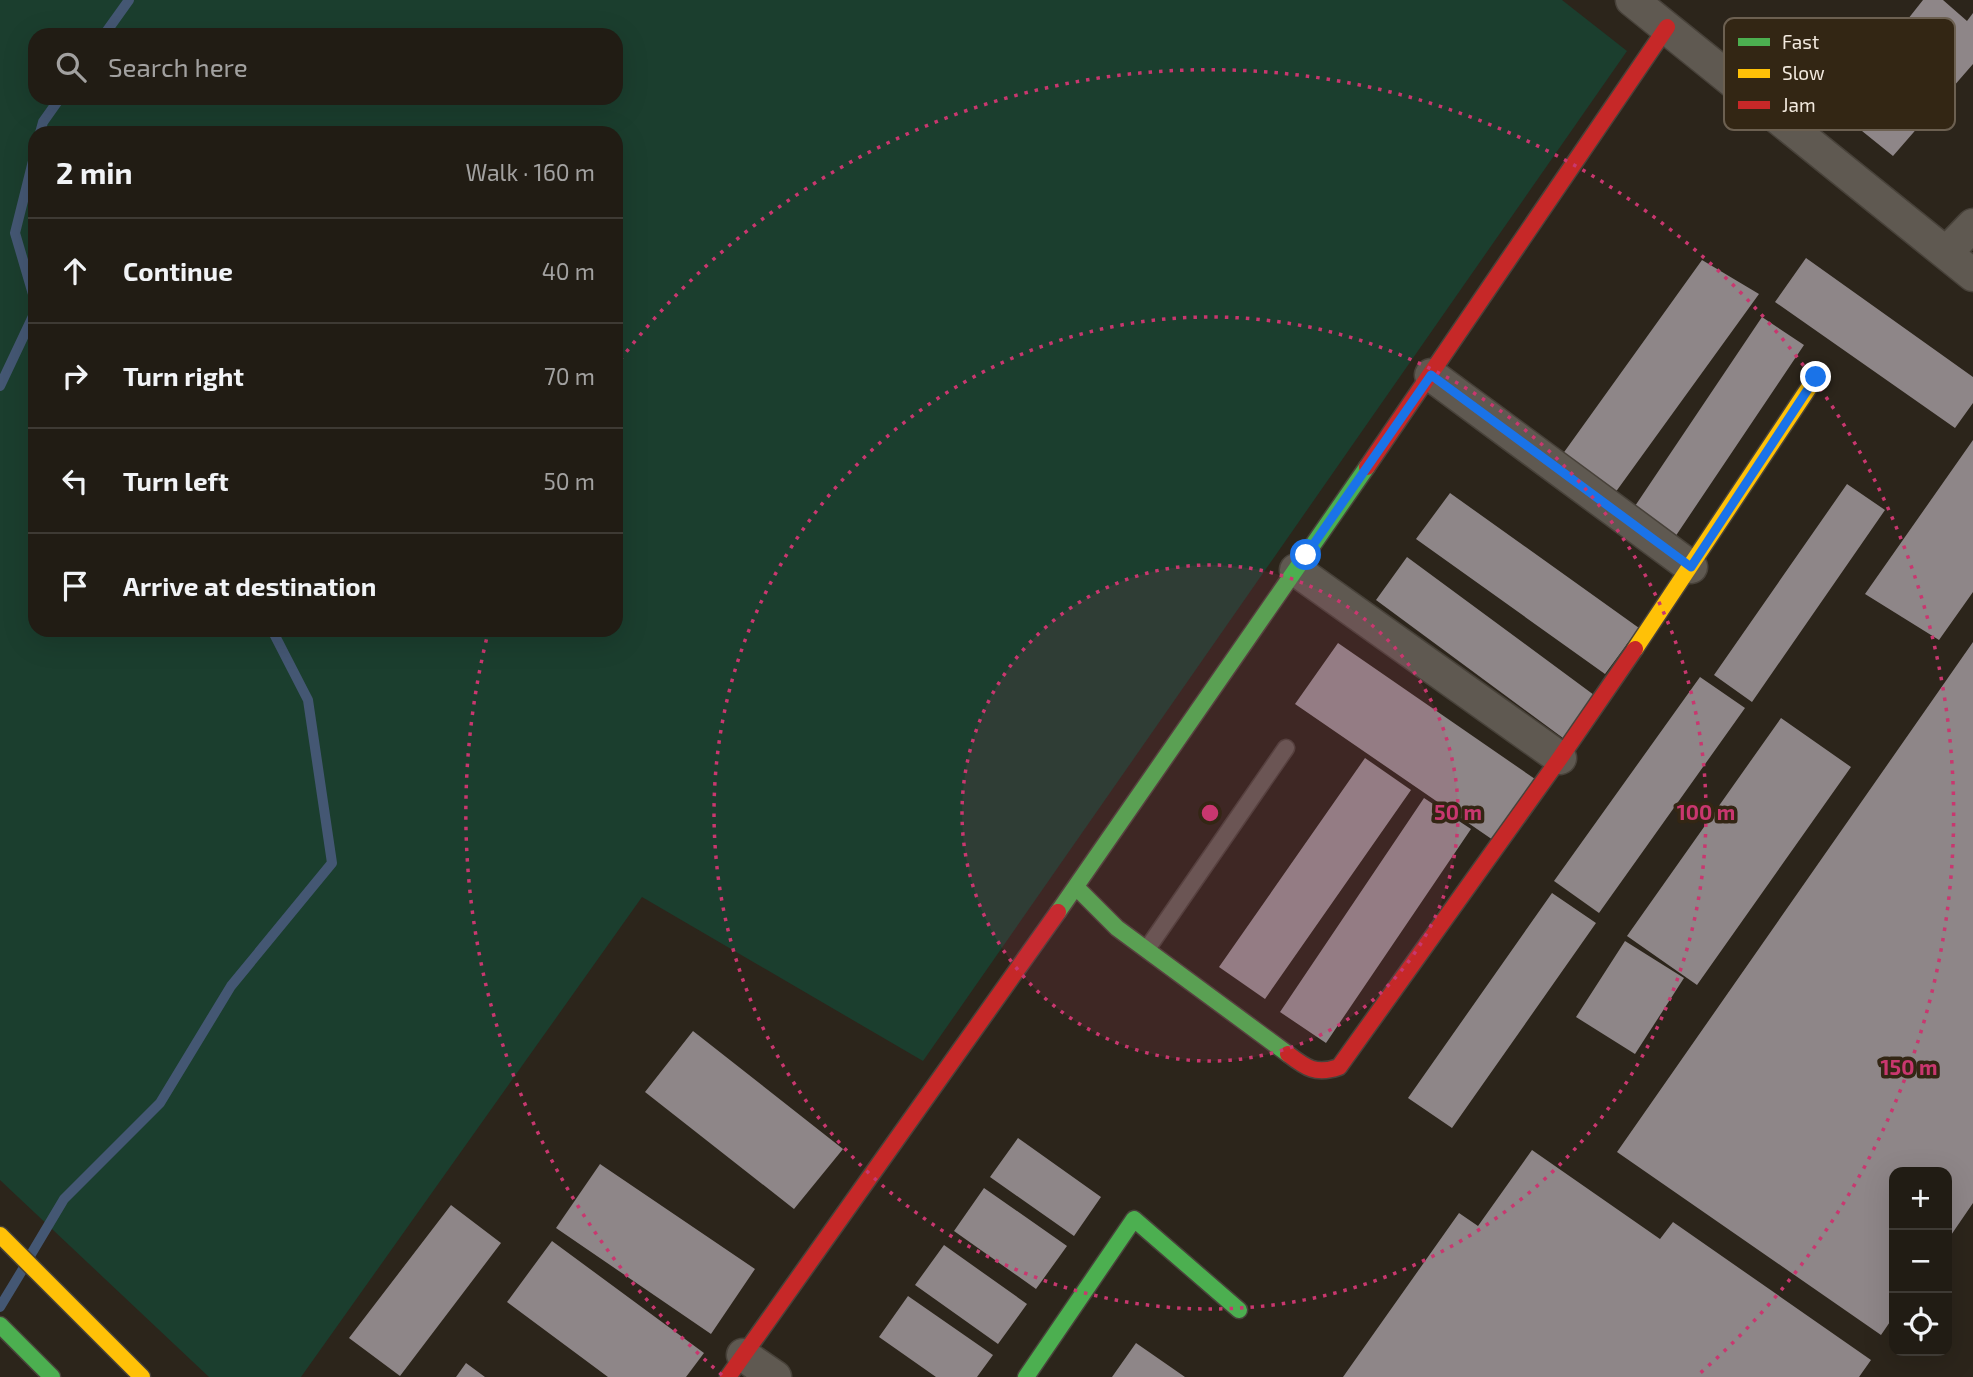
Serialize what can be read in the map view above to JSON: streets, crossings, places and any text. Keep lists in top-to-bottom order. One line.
{"legend":["Fast","Slow","Jam"],"page":{"search":"Search here","heading":["2 min","Walk · 160 m"],"list":[["Continue","40 m"],["Turn right","70 m"],["Turn left","50 m"],"Arrive at destination"],"map_buttons":["+","−"]},"rings":["50 m","100 m","150 m"]}
